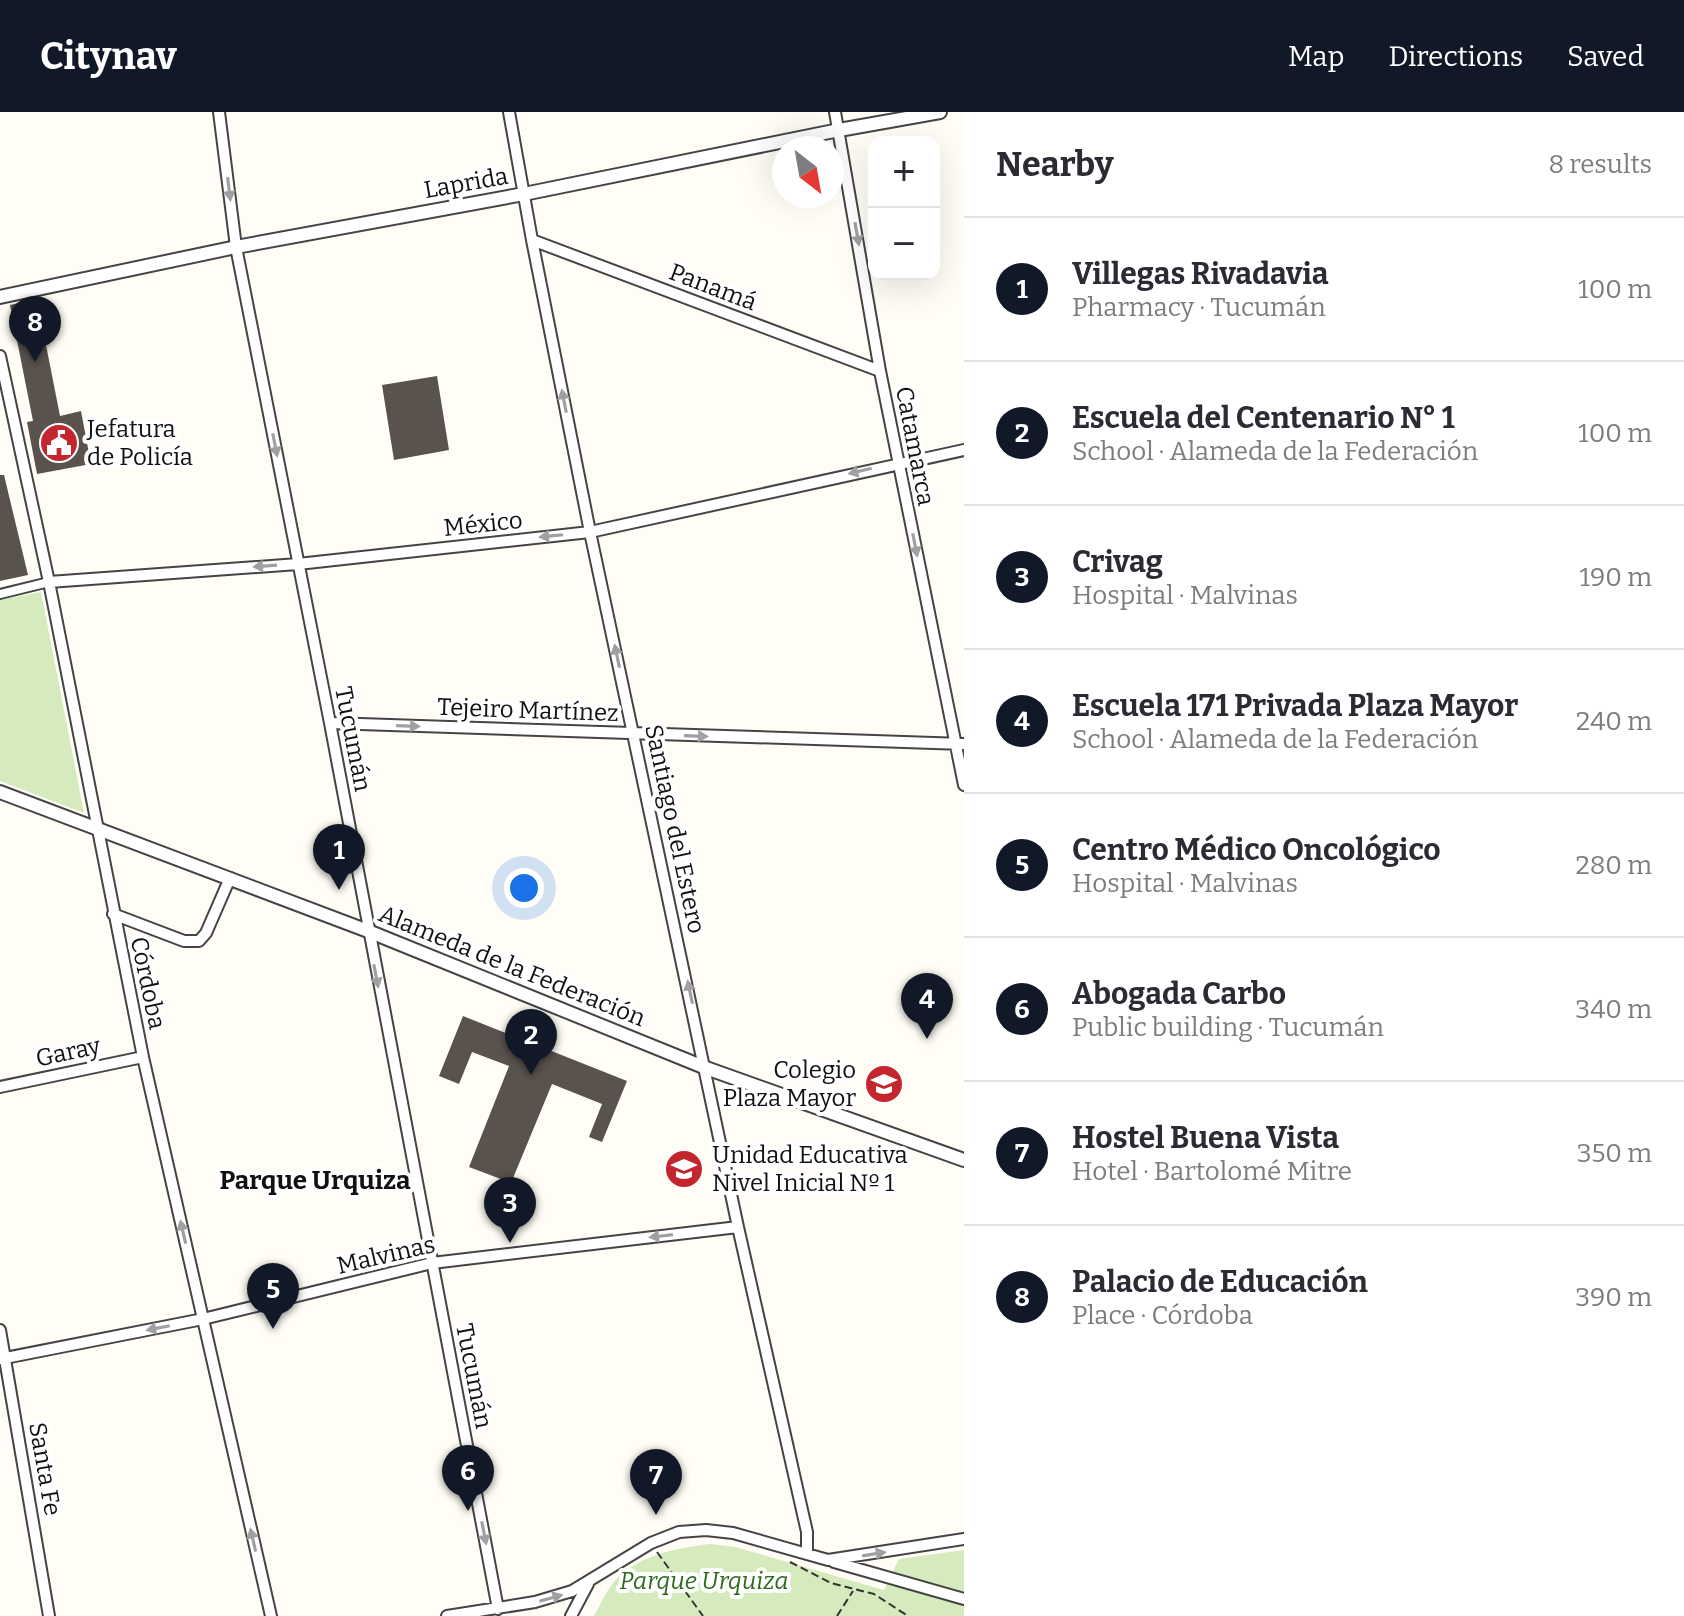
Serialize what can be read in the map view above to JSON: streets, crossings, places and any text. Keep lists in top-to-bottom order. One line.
{"streets":{"street":["Laprida","Panamá","Catamarca","México","Tejeiro Martínez","Tucumán","Santiago del Estero","Alameda de la Federación","Córdoba","Garay","Malvinas","Santa Fe"]},"crossings":[["Laprida","Catamarca"],["Laprida","Tucumán"],["Laprida","Santiago del Estero"],["Panamá","Catamarca"],["Panamá","Santiago del Estero"],["Catamarca","México"],["Catamarca","Tejeiro Martínez"],["México","Tucumán"],["México","Santiago del Estero"],["México","Córdoba"],["Tejeiro Martínez","Tucumán"],["Tejeiro Martínez","Santiago del Estero"],["Tucumán","Alameda de la Federación"],["Tucumán","Malvinas"],["Santiago del Estero","Alameda de la Federación"],["Santiago del Estero","Malvinas"],["Alameda de la Federación","Córdoba"],["Córdoba","Garay"],["Córdoba","Malvinas"],["Malvinas","Santa Fe"]],"one_way":["Catamarca","México","Tejeiro Martínez","Tucumán","Santiago del Estero","Córdoba","Malvinas"],"districts":["Parque Urquiza"],"parks":["Parque Urquiza"],"places":{"public building":["Jefatura de Policía"],"school or university":["Colegio Plaza Mayor","Unidad Educativa Nivel Inicial Nº 1"]},"north":"bottom right","page":{"header":"Citynav","nav":["Map","Directions","Saved"],"heading":["Nearby","8 results"],"map_buttons":["+","−"],"list":[{"mark":"1","name":"Villegas Rivadavia","note":"Pharmacy · Tucumán","value":"100 m"},{"mark":"2","name":"Escuela del Centenario N° 1","note":"School · Alameda de la Federación","value":"100 m"},{"mark":"3","name":"Crivag","note":"Hospital · Malvinas","value":"190 m"},{"mark":"4","name":"Escuela 171 Privada Plaza Mayor","note":"School · Alameda de la Federación","value":"240 m"},{"mark":"5","name":"Centro Médico Oncológico","note":"Hospital · Malvinas","value":"280 m"},{"mark":"6","name":"Abogada Carbo","note":"Public building · Tucumán","value":"340 m"},{"mark":"7","name":"Hostel Buena Vista","note":"Hotel · Bartolomé Mitre","value":"350 m"},{"mark":"8","name":"Palacio de Educación","note":"Place · Córdoba","value":"390 m"}],"pins":["8","1","4","2","3","5","6","7"]}}
